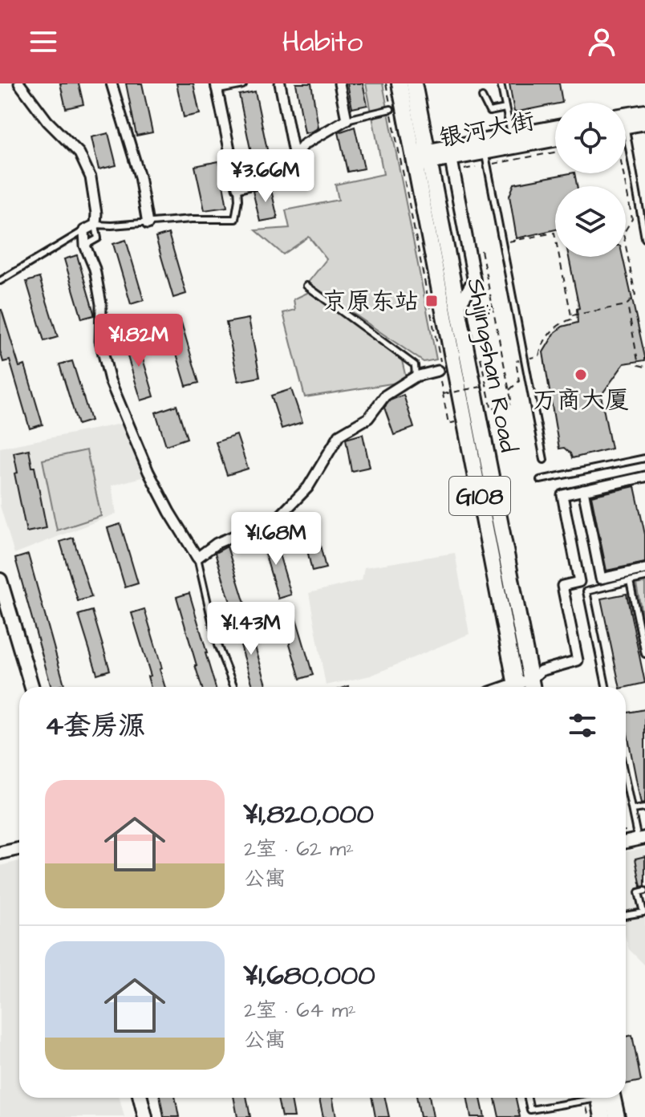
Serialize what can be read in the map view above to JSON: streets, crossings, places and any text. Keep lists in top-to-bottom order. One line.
{"streets":{"highway":["Shijingshan Road","G108"],"main road":["银河大街"]},"crossings":[["银河大街","Shijingshan Road"]],"places":{"transit":["京原东站"],"other":["万商大厦"]},"page":{"header":"Habito","price":["¥3.66M","¥1.82M","¥1.68M","¥1.43M"],"heading":"4套房源","list":[{"name":"¥1,820,000","note":"2室 · 62 m² · 公寓"},{"name":"¥1,680,000","note":"2室 · 64 m² · 公寓"}]}}
